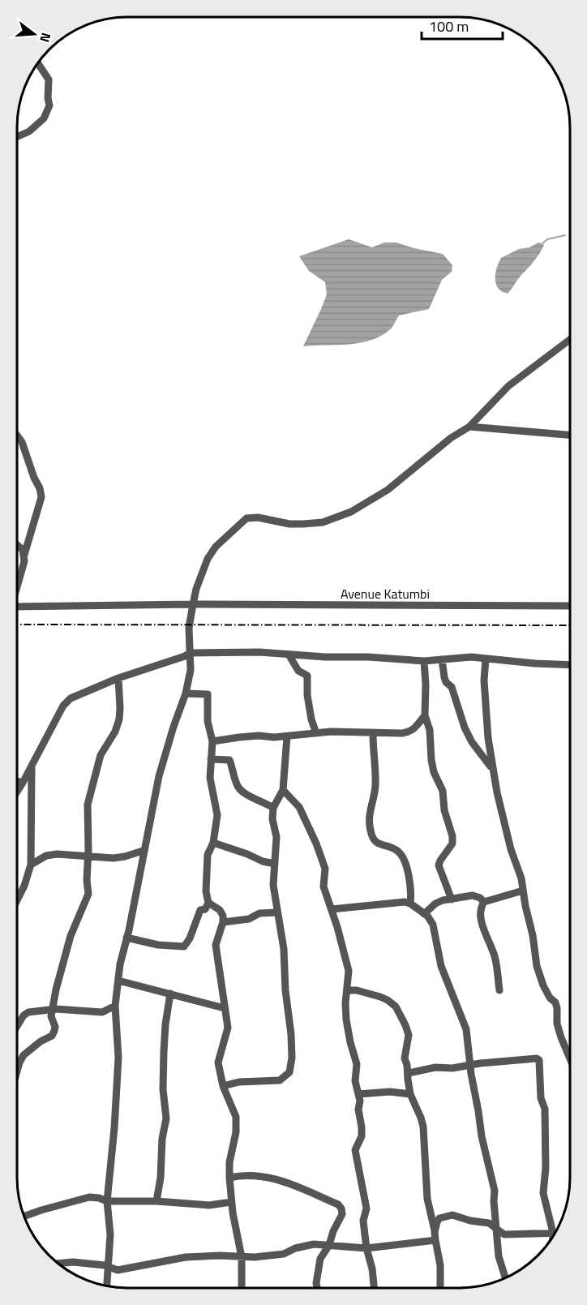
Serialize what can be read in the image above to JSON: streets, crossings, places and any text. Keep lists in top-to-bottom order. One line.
{"streets":{"street":["Avenue Katumbi"]},"scale_bar":"100 m","north":"right"}
